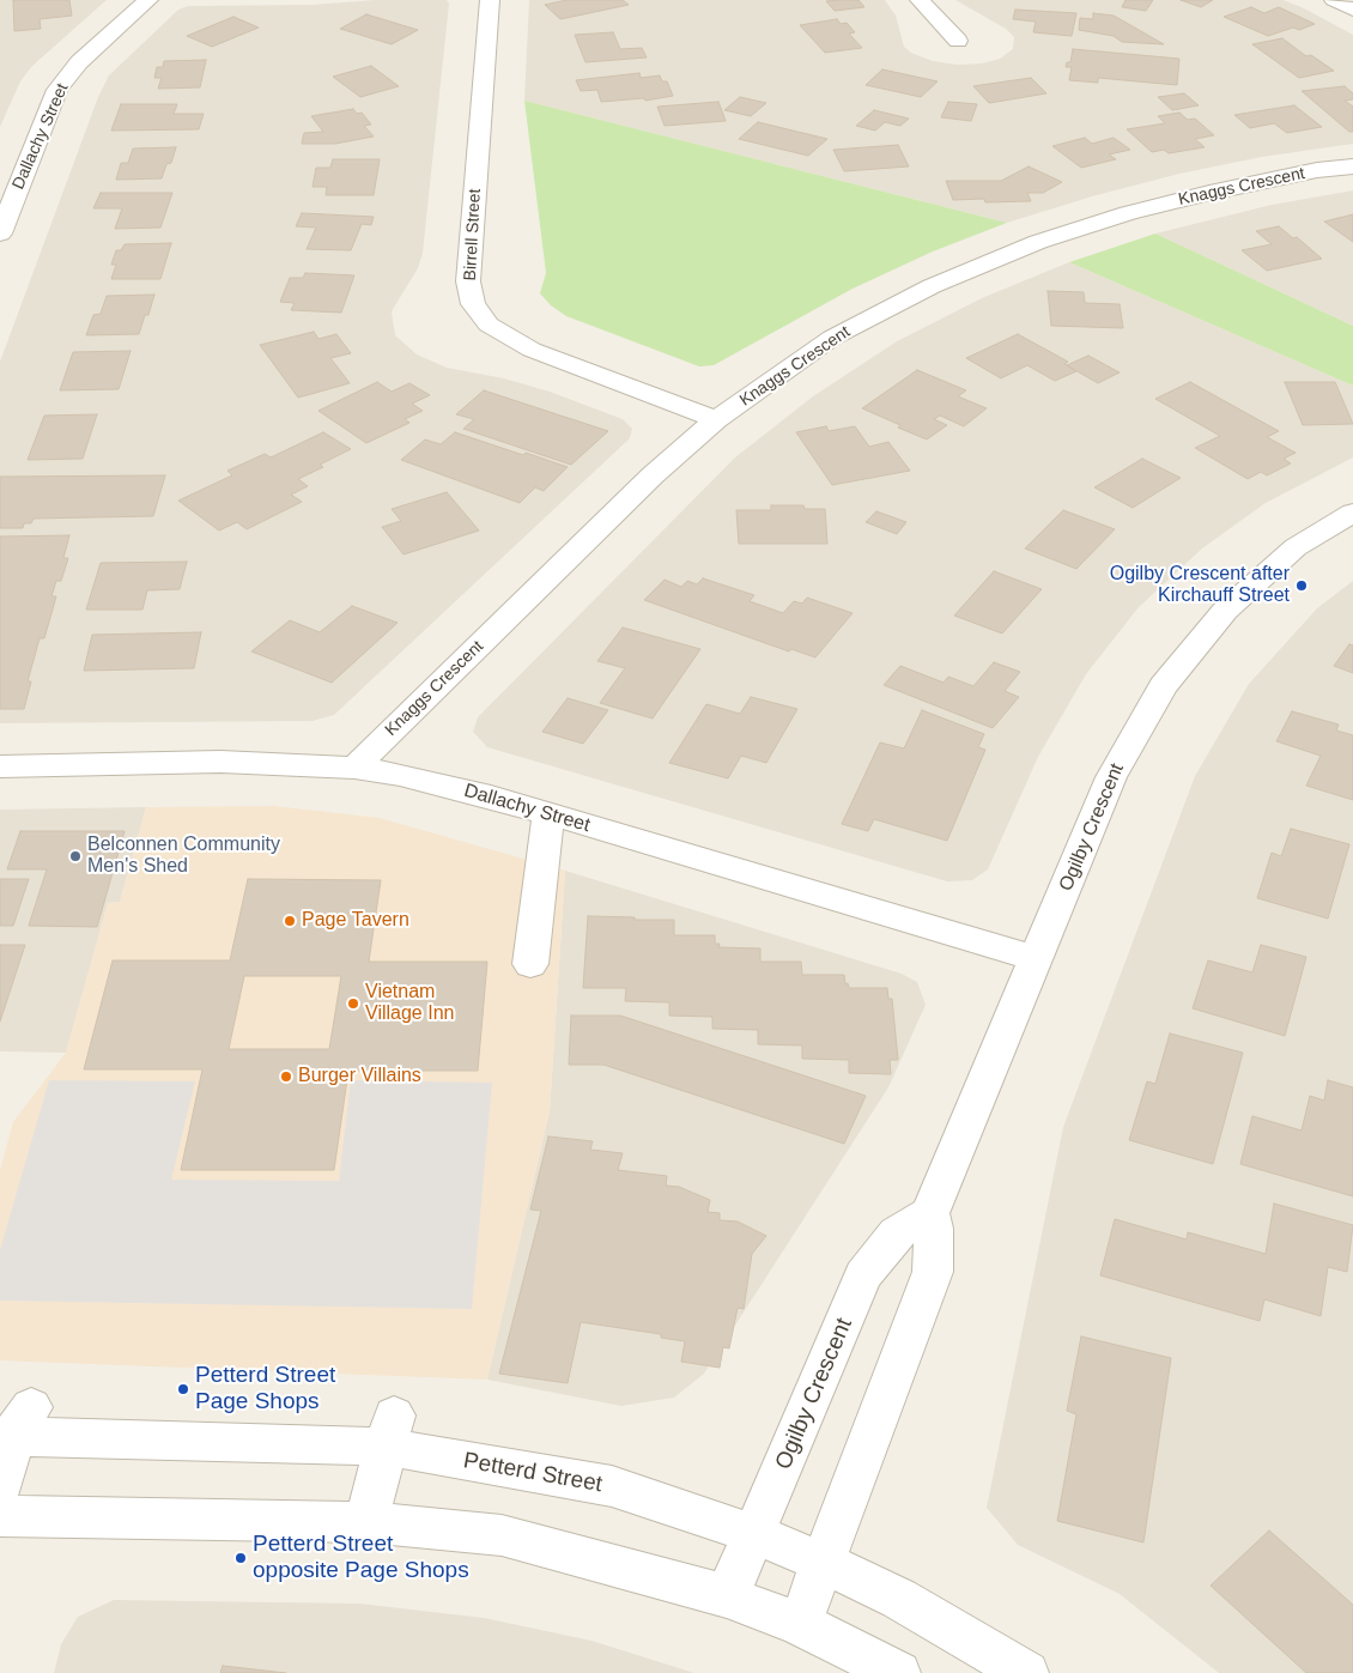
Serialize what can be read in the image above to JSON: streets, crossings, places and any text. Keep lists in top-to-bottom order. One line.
{"streets":{"street":["Dallachy Street","Knaggs Crescent","Birrell Street","Ogilby Crescent","Petterd Street"]},"crossings":[["Dallachy Street","Knaggs Crescent"],["Dallachy Street","Ogilby Crescent"],["Knaggs Crescent","Birrell Street"],["Ogilby Crescent","Petterd Street"]],"places":["Ogilby Crescent after Kirchauff Street","Belconnen Community Men's Shed","Page Tavern","Vietnam Village Inn","Burger Villains","Petterd Street Page Shops","Petterd Street opposite Page Shops"]}
